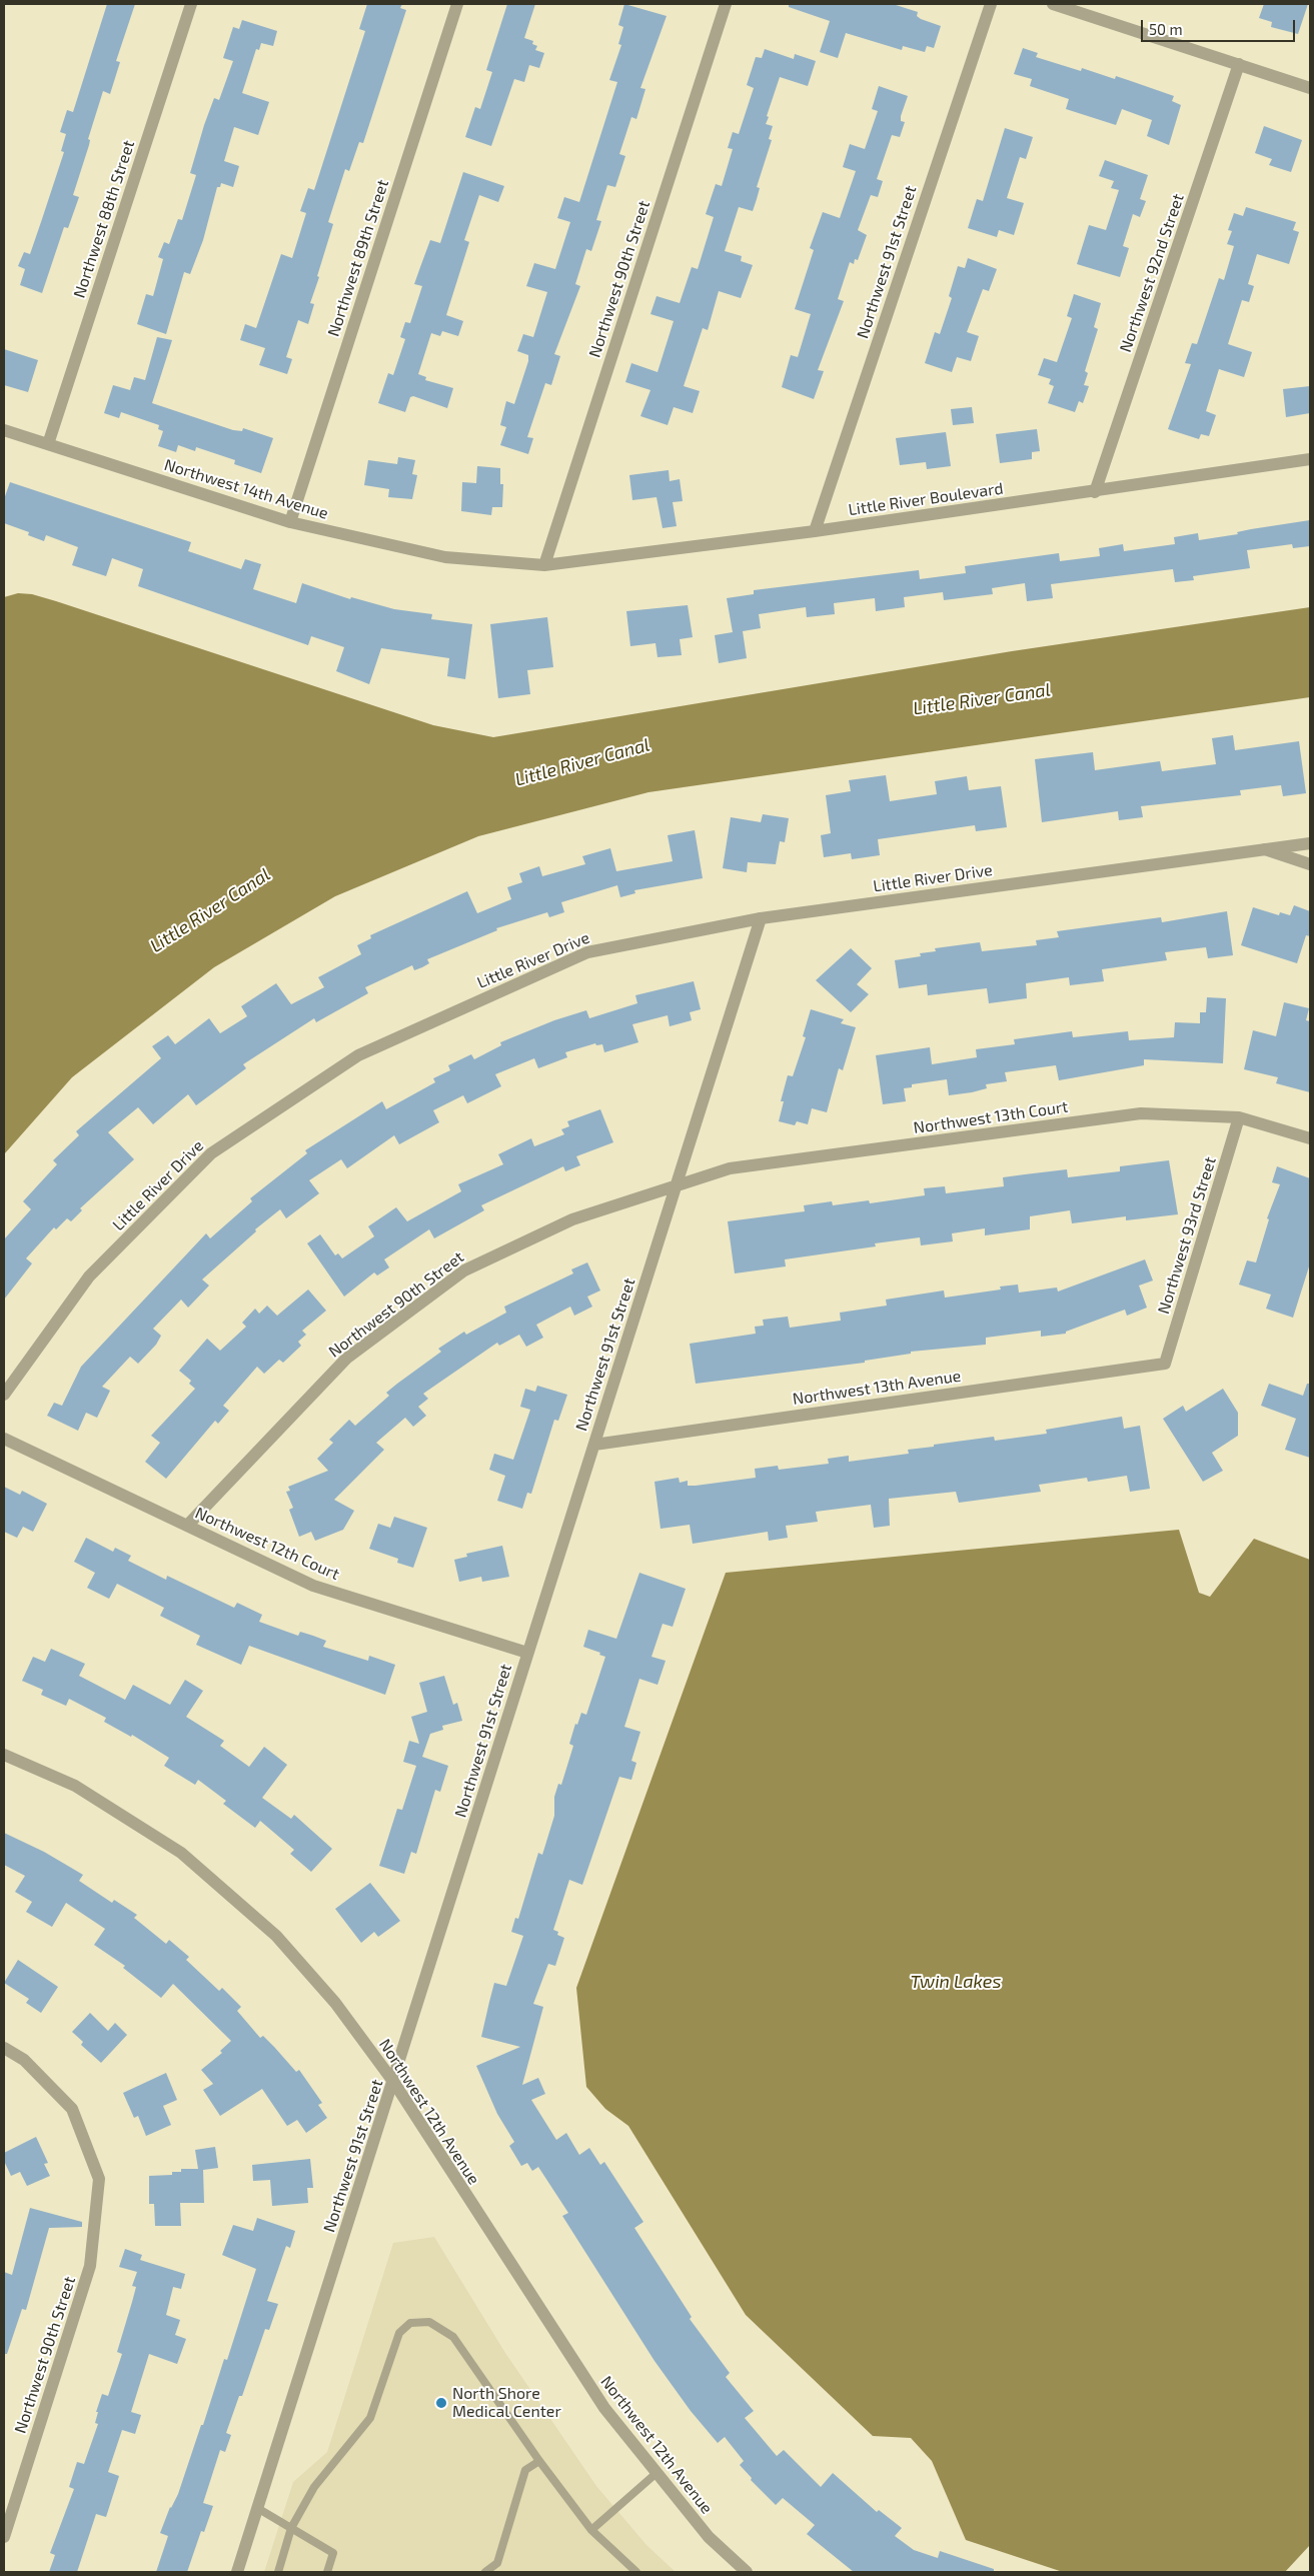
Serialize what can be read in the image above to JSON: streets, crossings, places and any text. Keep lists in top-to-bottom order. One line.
{"streets":{"street":["Northwest 88th Street","Northwest 89th Street","Northwest 91st Street","Northwest 92nd Street","Northwest 90th Street","Northwest 14th Avenue","Little River Boulevard","Little River Drive","Northwest 13th Court","Northwest 93rd Street","Northwest 13th Avenue","Northwest 12th Court","Northwest 12th Avenue"]},"crossings":[["Northwest 88th Street","Northwest 14th Avenue"],["Northwest 89th Street","Northwest 14th Avenue"],["Northwest 91st Street","Northwest 90th Street"],["Northwest 91st Street","Little River Boulevard"],["Northwest 91st Street","Little River Drive"],["Northwest 91st Street","Northwest 13th Court"],["Northwest 91st Street","Northwest 13th Avenue"],["Northwest 91st Street","Northwest 12th Court"],["Northwest 91st Street","Northwest 12th Avenue"],["Northwest 92nd Street","Little River Boulevard"],["Northwest 90th Street","Northwest 14th Avenue"],["Northwest 90th Street","Little River Boulevard"],["Northwest 90th Street","Northwest 13th Court"],["Northwest 90th Street","Northwest 12th Court"],["Northwest 14th Avenue","Little River Boulevard"],["Northwest 13th Court","Northwest 93rd Street"],["Northwest 93rd Street","Northwest 13th Avenue"]],"water":["Little River Canal","Twin Lakes"],"places":["North Shore Medical Center"],"scale_bar":"50 m"}
